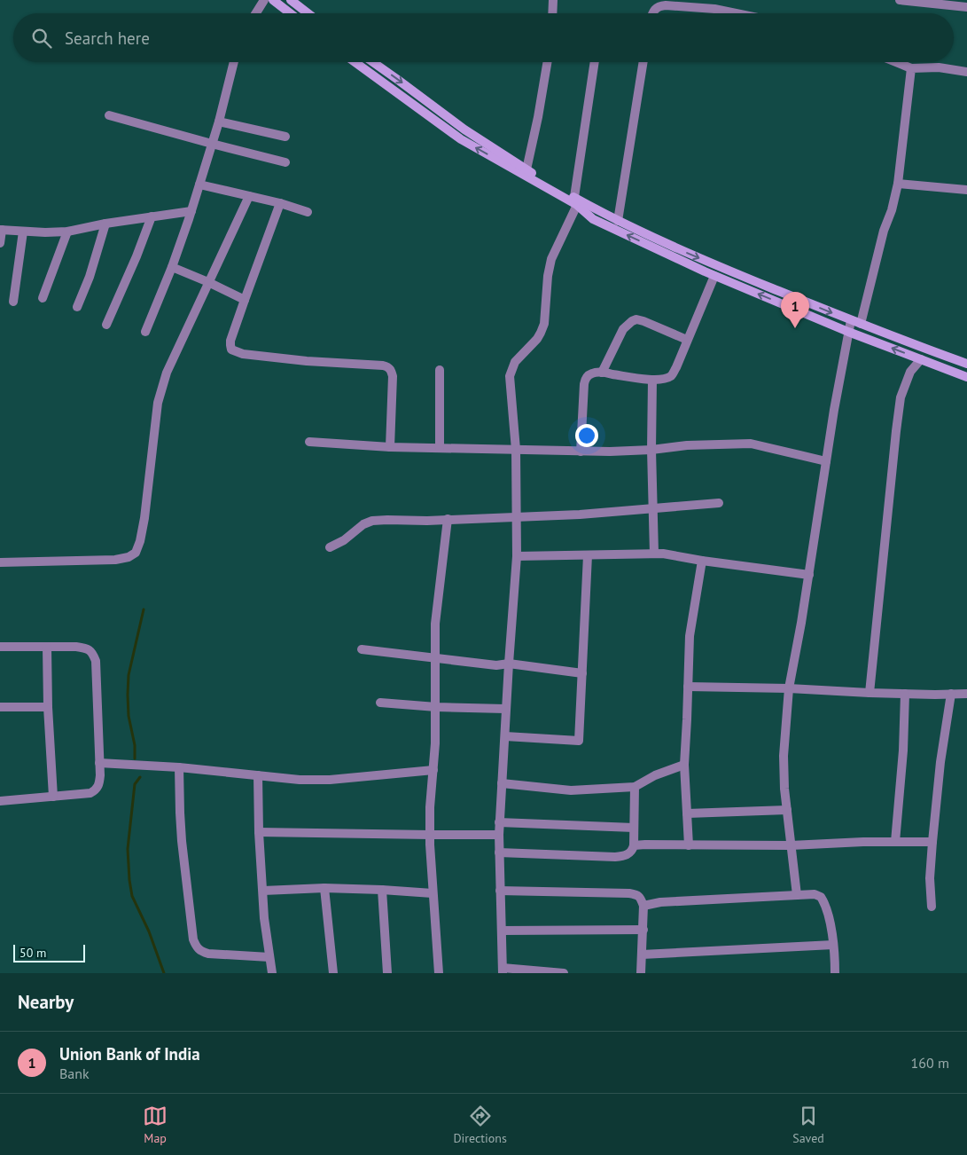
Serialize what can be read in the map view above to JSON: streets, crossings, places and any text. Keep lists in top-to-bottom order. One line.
{"scale_bar":"50 m","page":{"search":"Search here","pins":"1","scale":"50 m","heading":"Nearby","list":[{"mark":"1","name":"Union Bank of India","note":"Bank","value":"160 m"}],"nav":["Map","Directions","Saved"]}}
